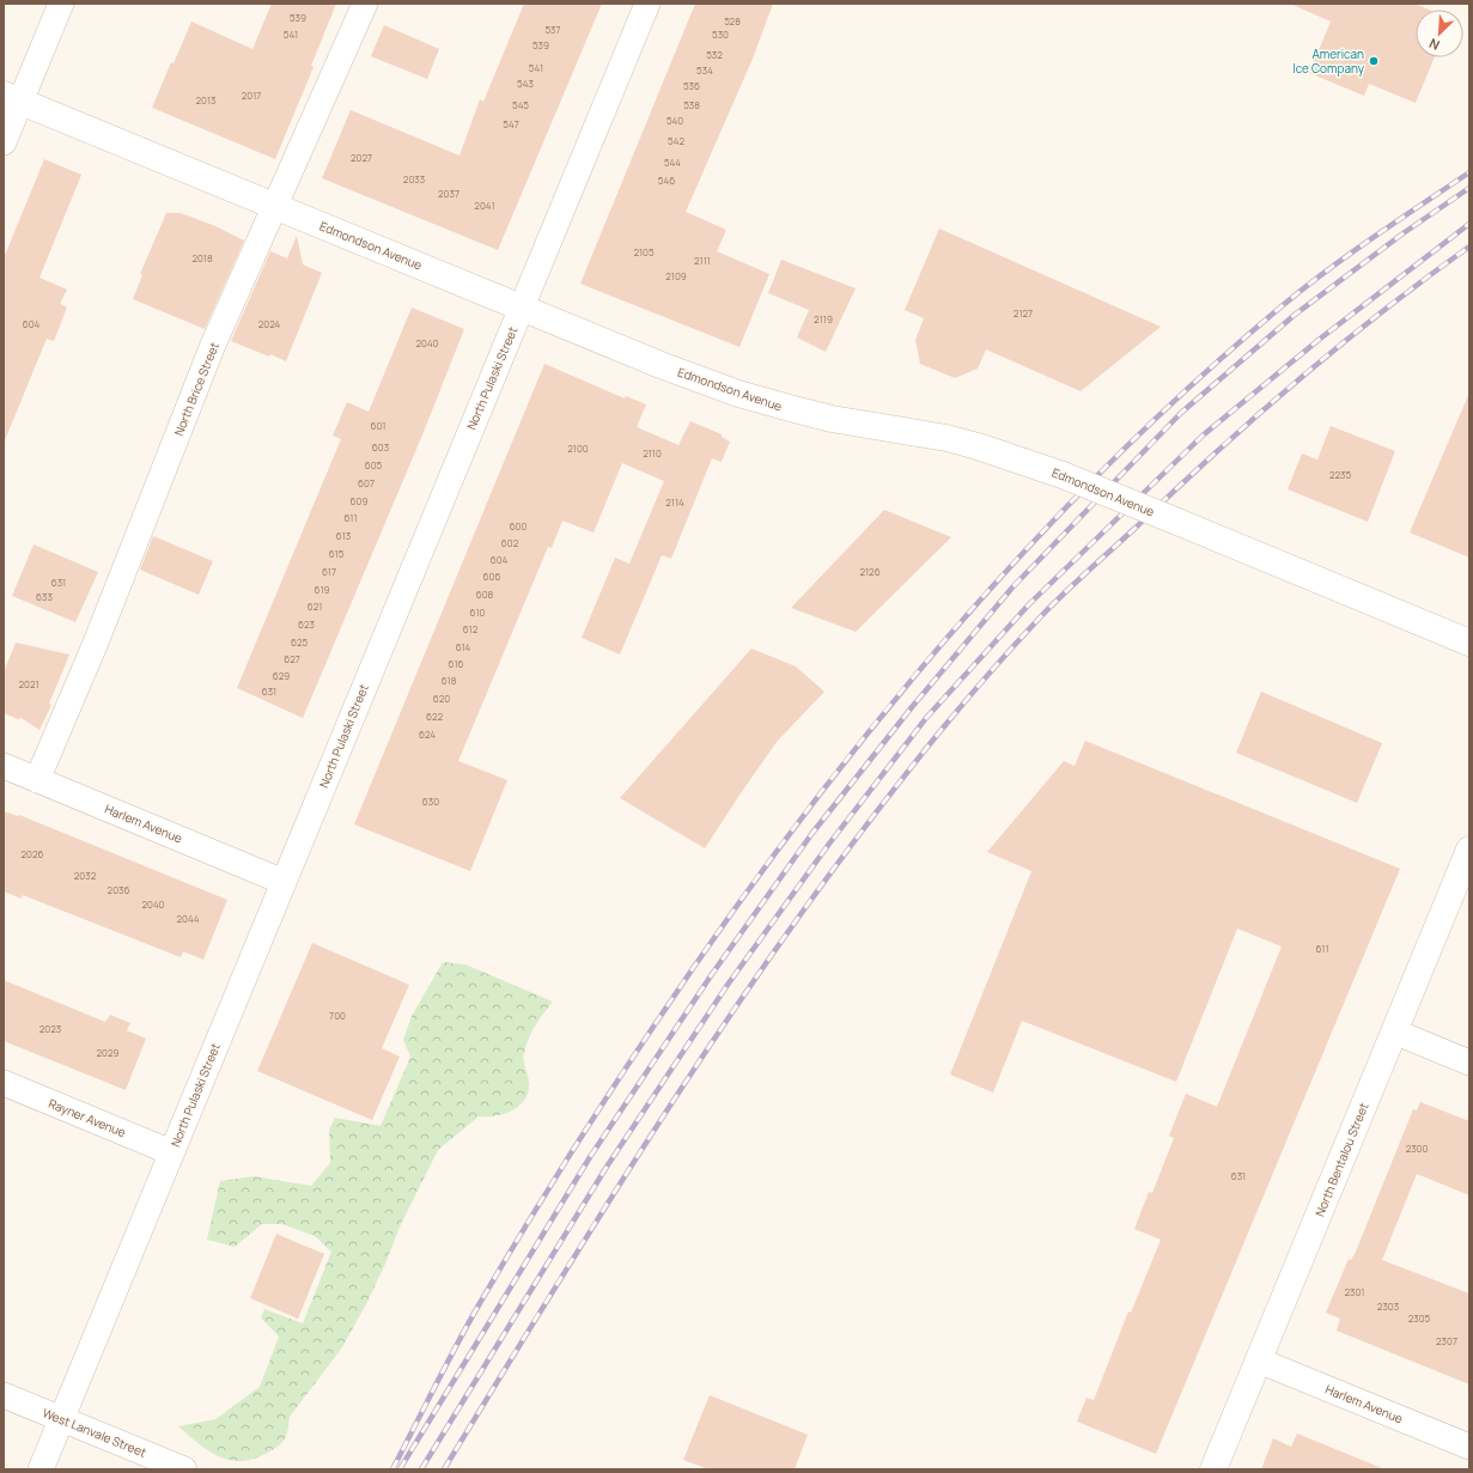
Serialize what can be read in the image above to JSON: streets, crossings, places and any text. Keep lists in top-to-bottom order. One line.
{"streets":{"main road":["Edmondson Avenue","North Bentalou Street"],"street":["North Pulaski Street","North Brice Street","Harlem Avenue","Rayner Avenue","West Lanvale Street"]},"crossings":[["Edmondson Avenue","North Pulaski Street"],["Edmondson Avenue","North Brice Street"],["North Pulaski Street","Harlem Avenue"],["North Pulaski Street","Rayner Avenue"],["North Pulaski Street","West Lanvale Street"],["North Brice Street","Harlem Avenue"],["Harlem Avenue","North Bentalou Street"]],"places":["American Ice Company"],"house_numbers":["539","528","537","541","530","539","532","541","534","543","536","2017","2013","545","538","540","547","542","2027","544","2033","546","2037","2041","2105","2018","2111","2109","2127","2119","604","2024","2040","601","603","2100","2110","605","2235","607","609","2114","611","600","613","602","615","604","617","2126","606","631","619","608","633","621","610","623","612","625","614","627","616","629","618","2021","631","620","622","624","630","2026","2032","2036","2040","2044","611","700","2023","2029","2300","631","2301","2303","2305","2307"],"north":"bottom left"}
